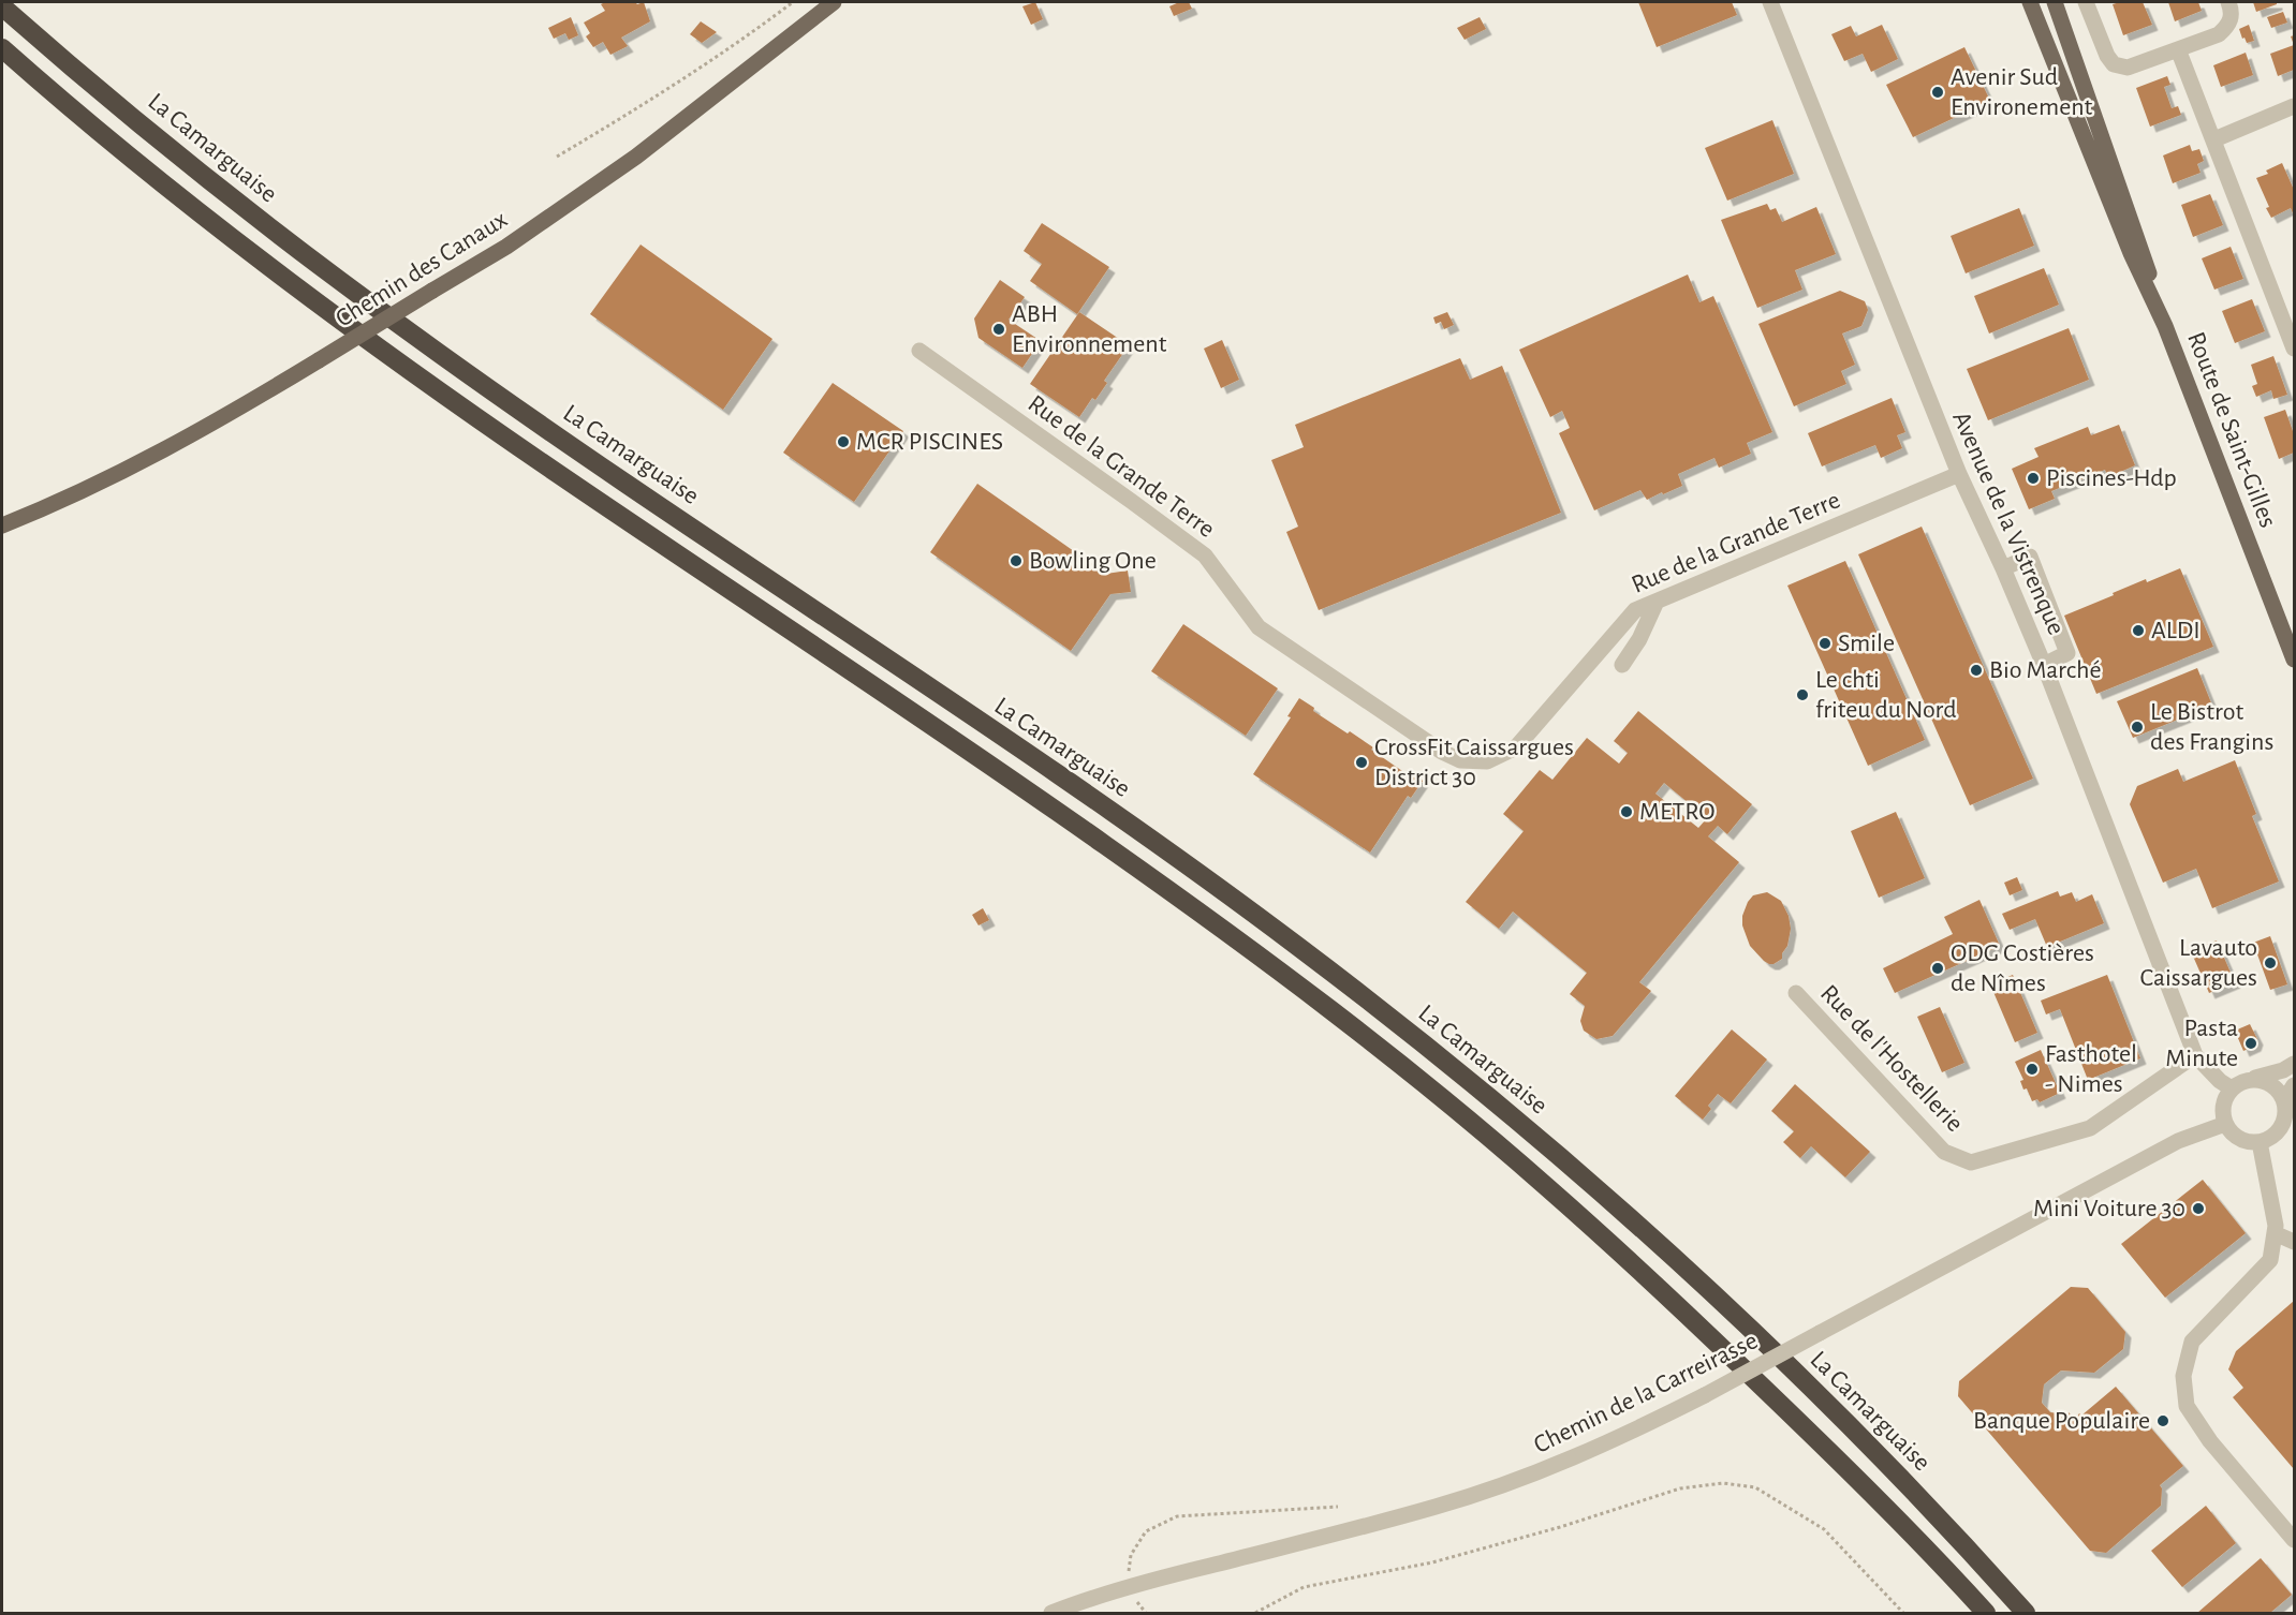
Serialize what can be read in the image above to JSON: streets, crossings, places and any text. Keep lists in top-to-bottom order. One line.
{"streets":{"highway":["La Camarguaise"],"main road":["Chemin des Canaux","Route de Saint-Gilles"],"street":["Rue de la Grande Terre","Avenue de la Vistrenque","Rue de l'Hostellerie","Chemin de la Carreirasse"]},"crossings":[["Rue de la Grande Terre","Avenue de la Vistrenque"],["Avenue de la Vistrenque","Rue de l'Hostellerie"],["Avenue de la Vistrenque","Chemin de la Carreirasse"]],"places":["Avenir Sud Environement","ABH Environnement","MCR PISCINES","Piscines-Hdp","Bowling One","ALDI","Smile","Bio Marché","Le chti friteu du Nord","Le Bistrot des Frangins","CrossFit Caissargues District 30","METRO","Lavauto Caissargues","ODG Costières de Nîmes","Pasta Minute","Fasthotel - Nimes","Mini Voiture 30","Banque Populaire"]}
